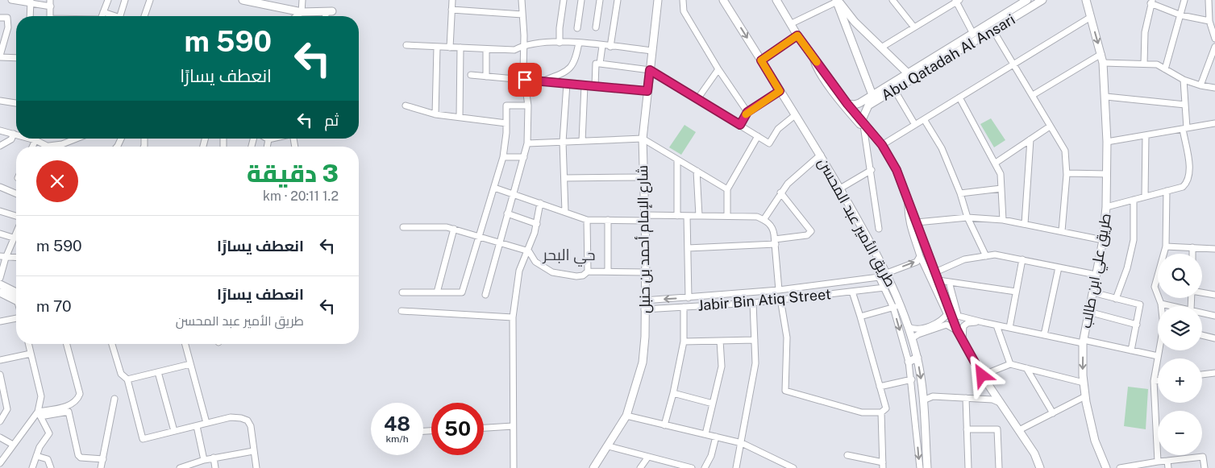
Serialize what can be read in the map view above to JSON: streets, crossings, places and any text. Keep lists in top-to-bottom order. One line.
{"streets":{"main road":["Abu Qatadah Al Ansari","طريق الأمير عبد المحسن","شارع الإمام أحمد بن حنبل","طريق علي ابن طالب"],"street":["Jabir Bin Atiq Street"]},"crossings":[["شارع الإمام أحمد بن حنبل","Jabir Bin Atiq Street"]],"districts":["حي البحر"],"page":{"turn":["590 m","انعطف يسارًا"],"then":"ثم","heading":["3 دقيقة","1.2 km · 20:11"],"list":[{"name":"انعطف يسارًا","value":"590 m"},{"name":"انعطف يسارًا","note":"طريق الأمير عبد المحسن","value":"70 m"}],"map_buttons":["+","−"],"speed":"48 km/h","limit":"50"}}
